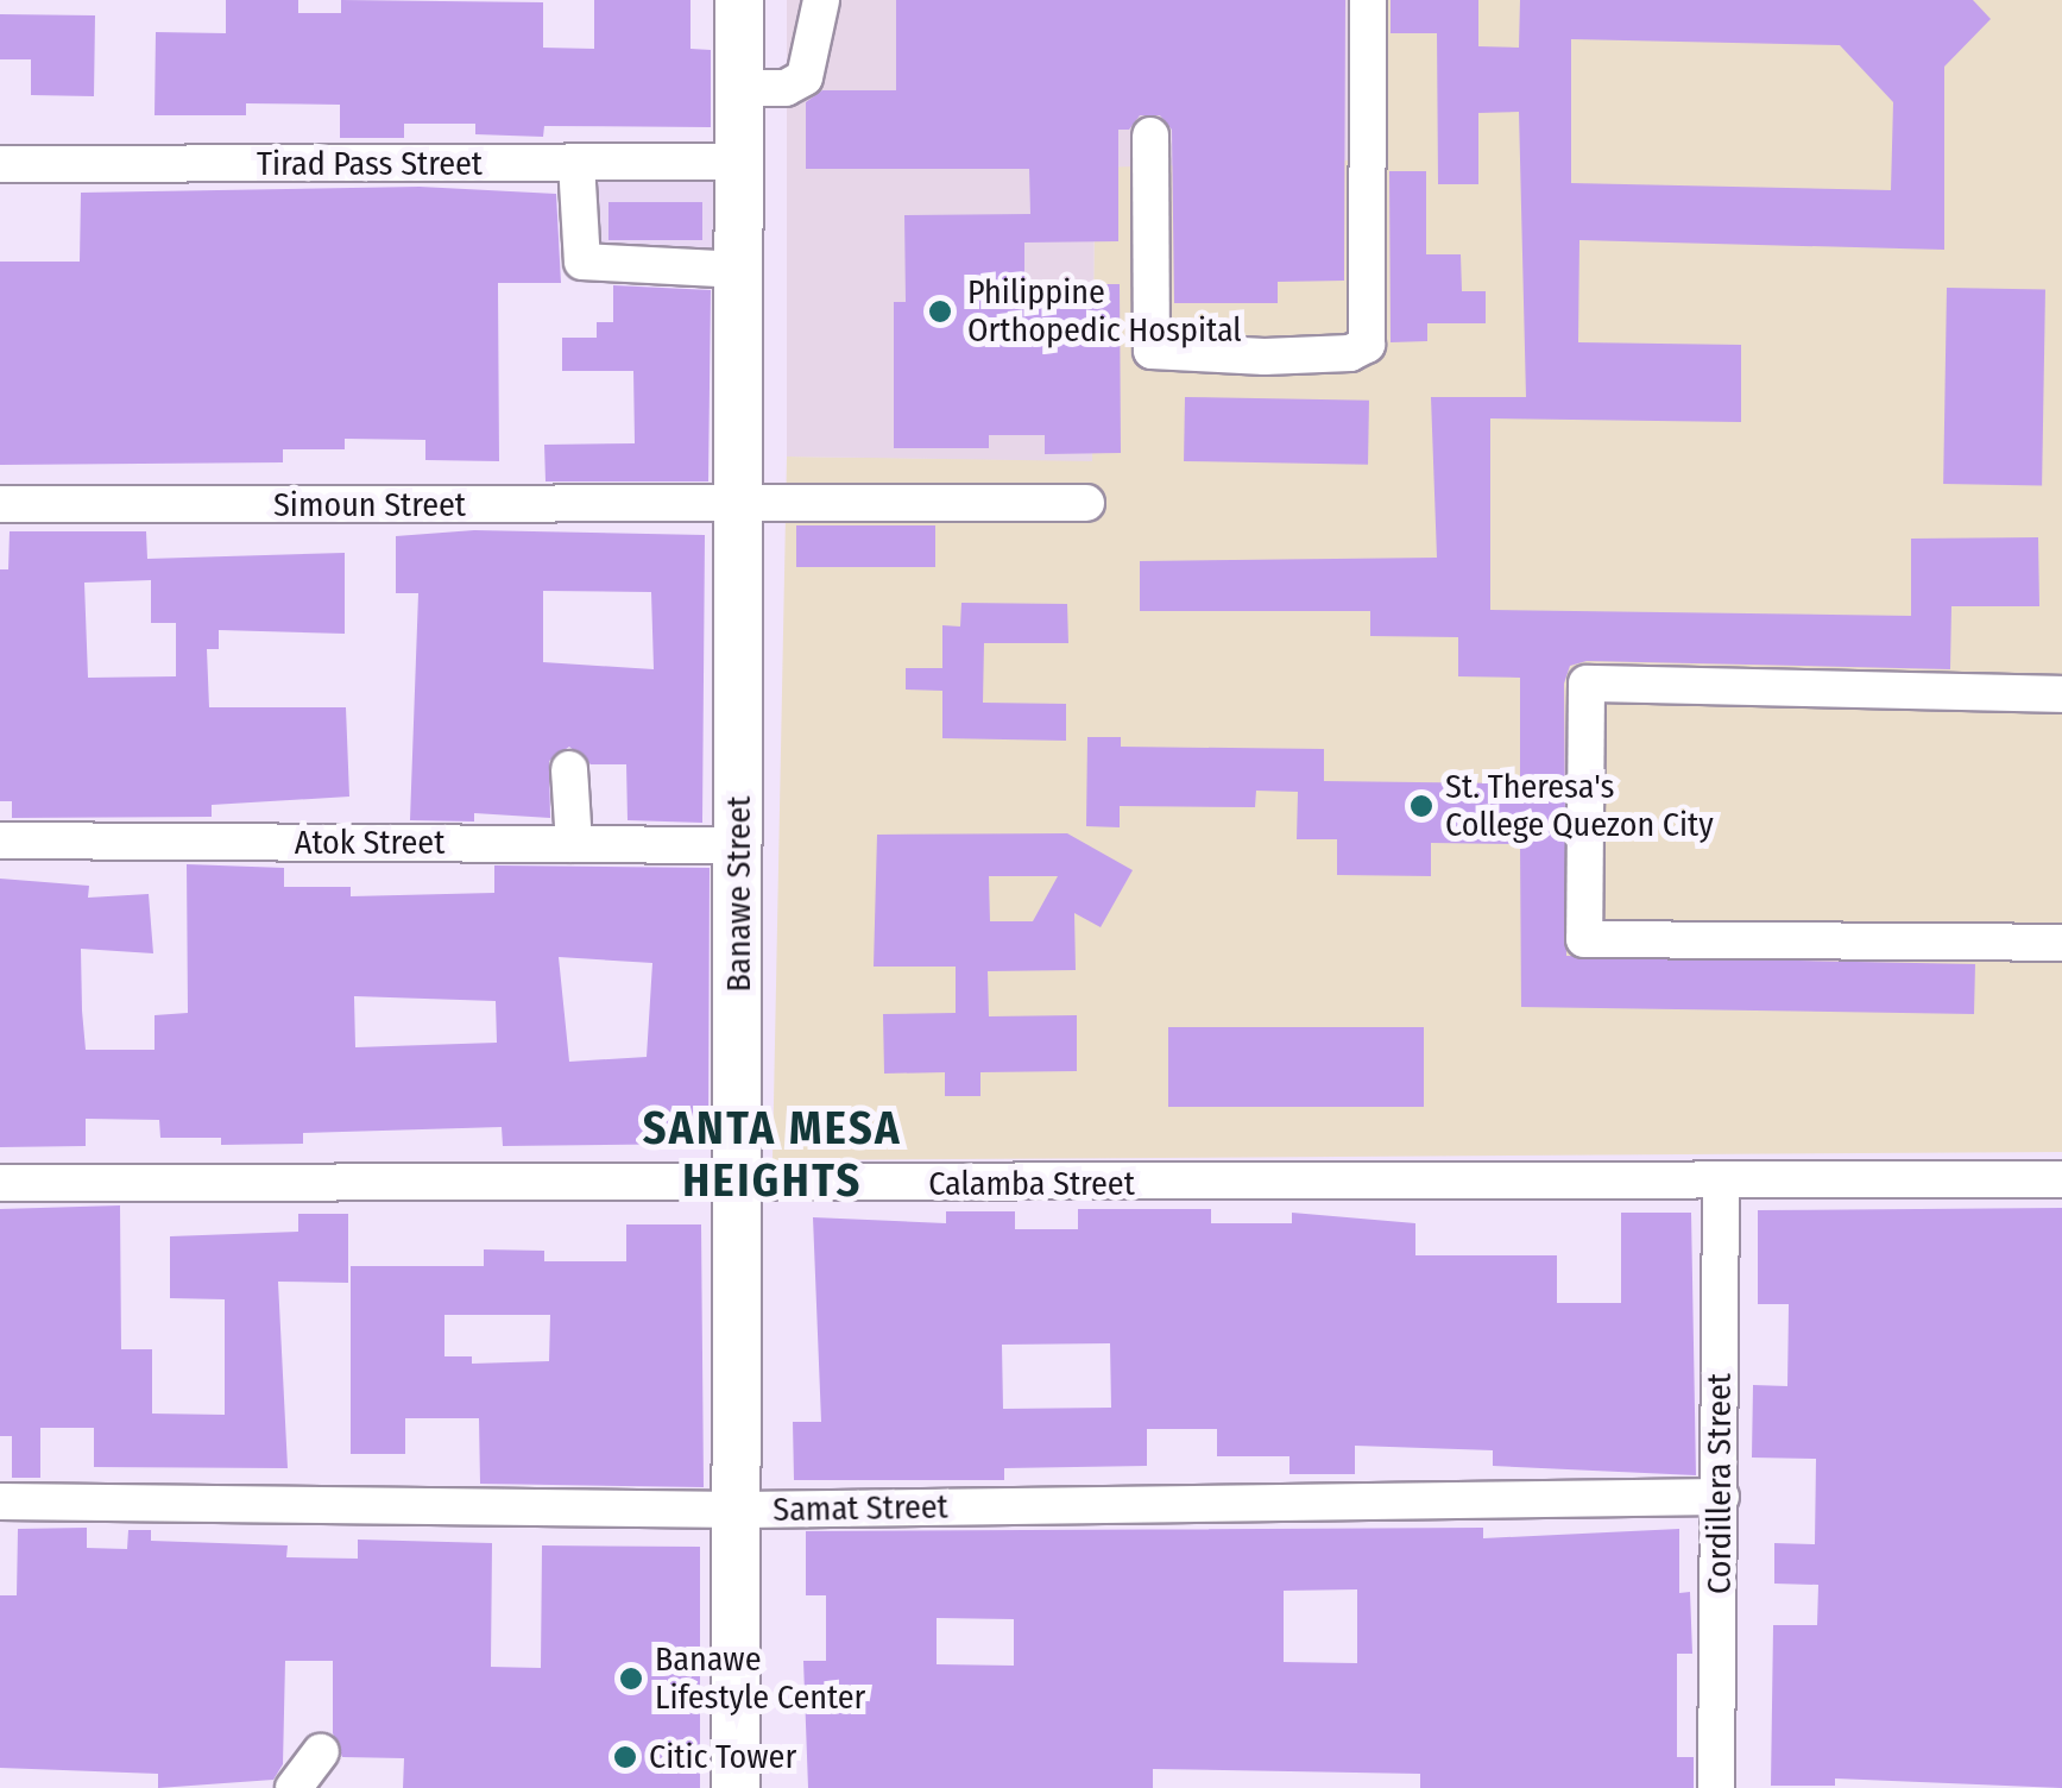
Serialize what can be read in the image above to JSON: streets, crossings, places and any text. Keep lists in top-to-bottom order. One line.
{"streets":{"main road":["Banawe Street"],"street":["Tirad Pass Street","Simoun Street","Atok Street","Calamba Street","Cordillera Street","Samat Street"]},"crossings":[["Tirad Pass Street","Banawe Street"],["Simoun Street","Banawe Street"],["Atok Street","Banawe Street"],["Banawe Street","Calamba Street"],["Banawe Street","Samat Street"],["Calamba Street","Cordillera Street"],["Cordillera Street","Samat Street"]],"districts":["SANTA MESA HEIGHTS"],"places":["Philippine Orthopedic Hospital","St. Theresa's College Quezon City","Banawe Lifestyle Center","Citic Tower"]}
